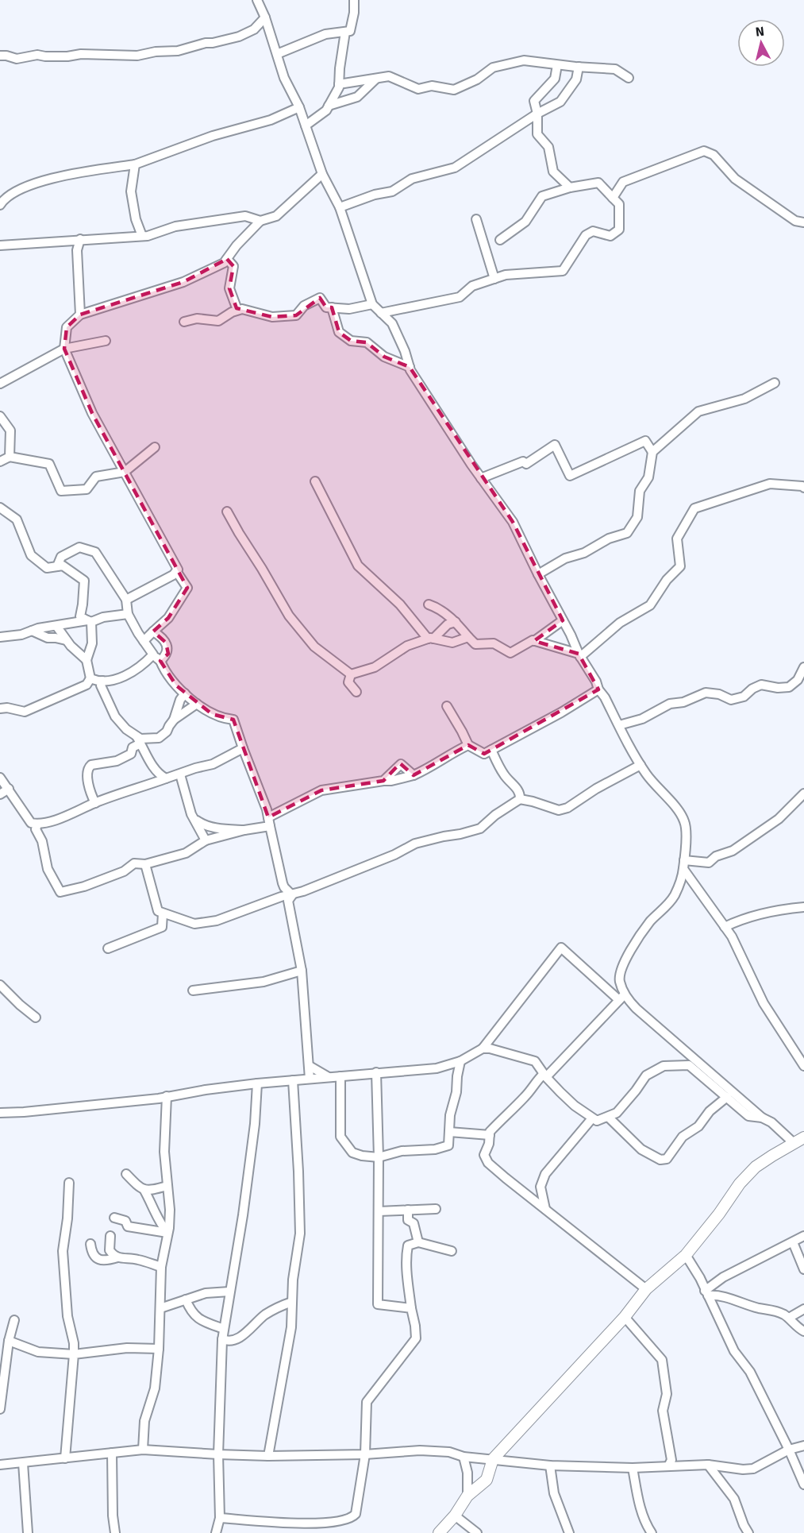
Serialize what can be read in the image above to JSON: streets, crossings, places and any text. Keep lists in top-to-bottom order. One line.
{"north":"top"}
